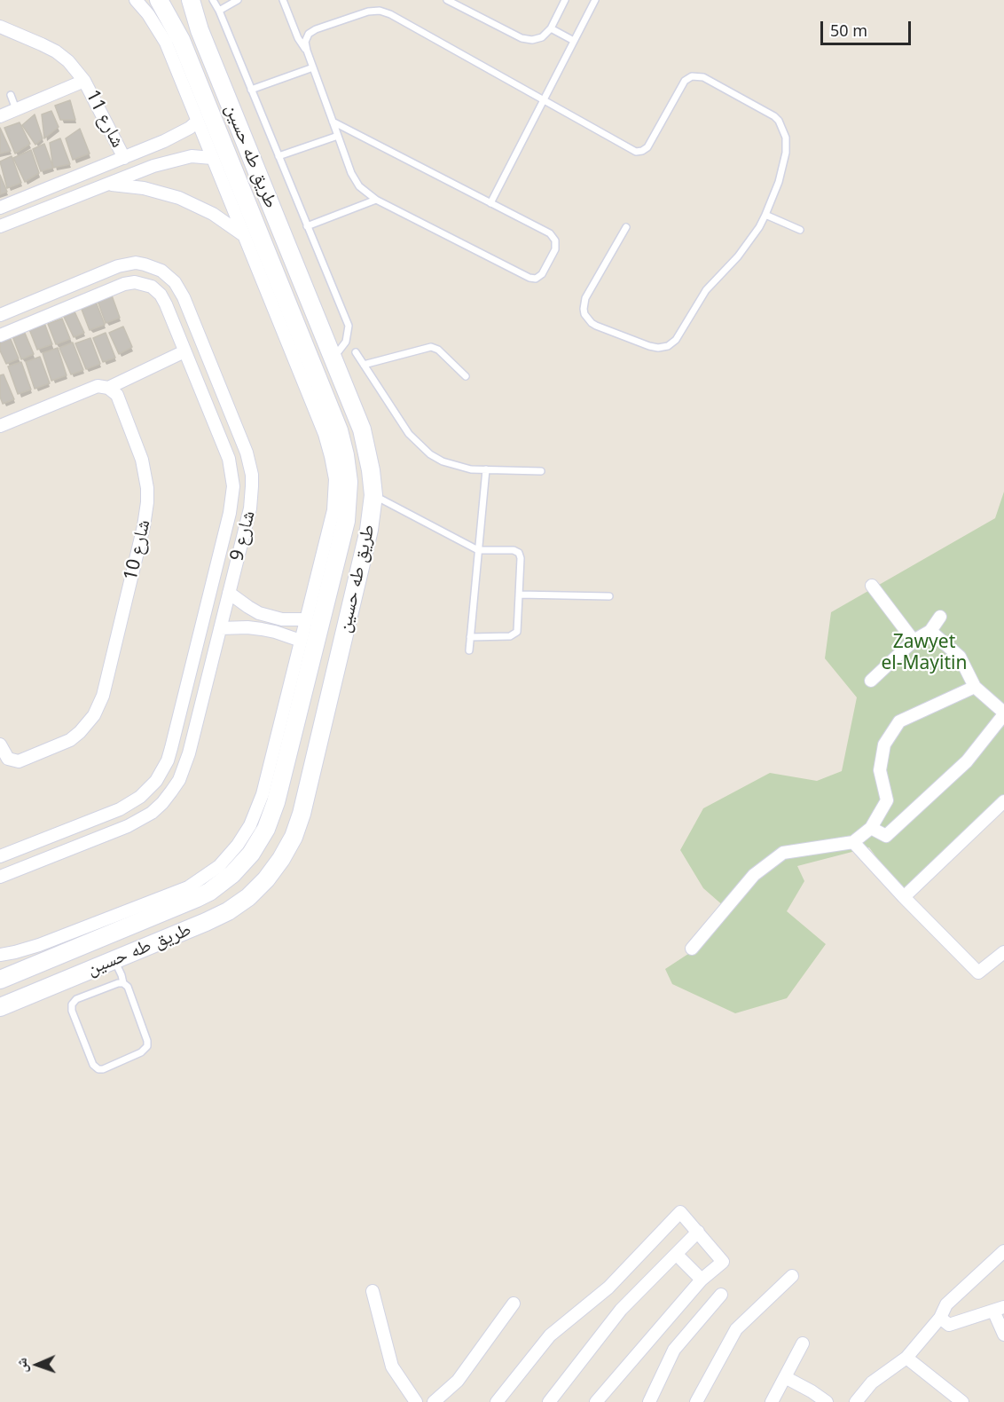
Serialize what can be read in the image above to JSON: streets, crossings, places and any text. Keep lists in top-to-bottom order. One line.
{"streets":{"main road":["طريق طه حسين"],"street":["شارع 11","شارع 9","شارع 10"]},"parks":["Zawyet el-Mayitin"],"scale_bar":"50 m","north":"left"}
